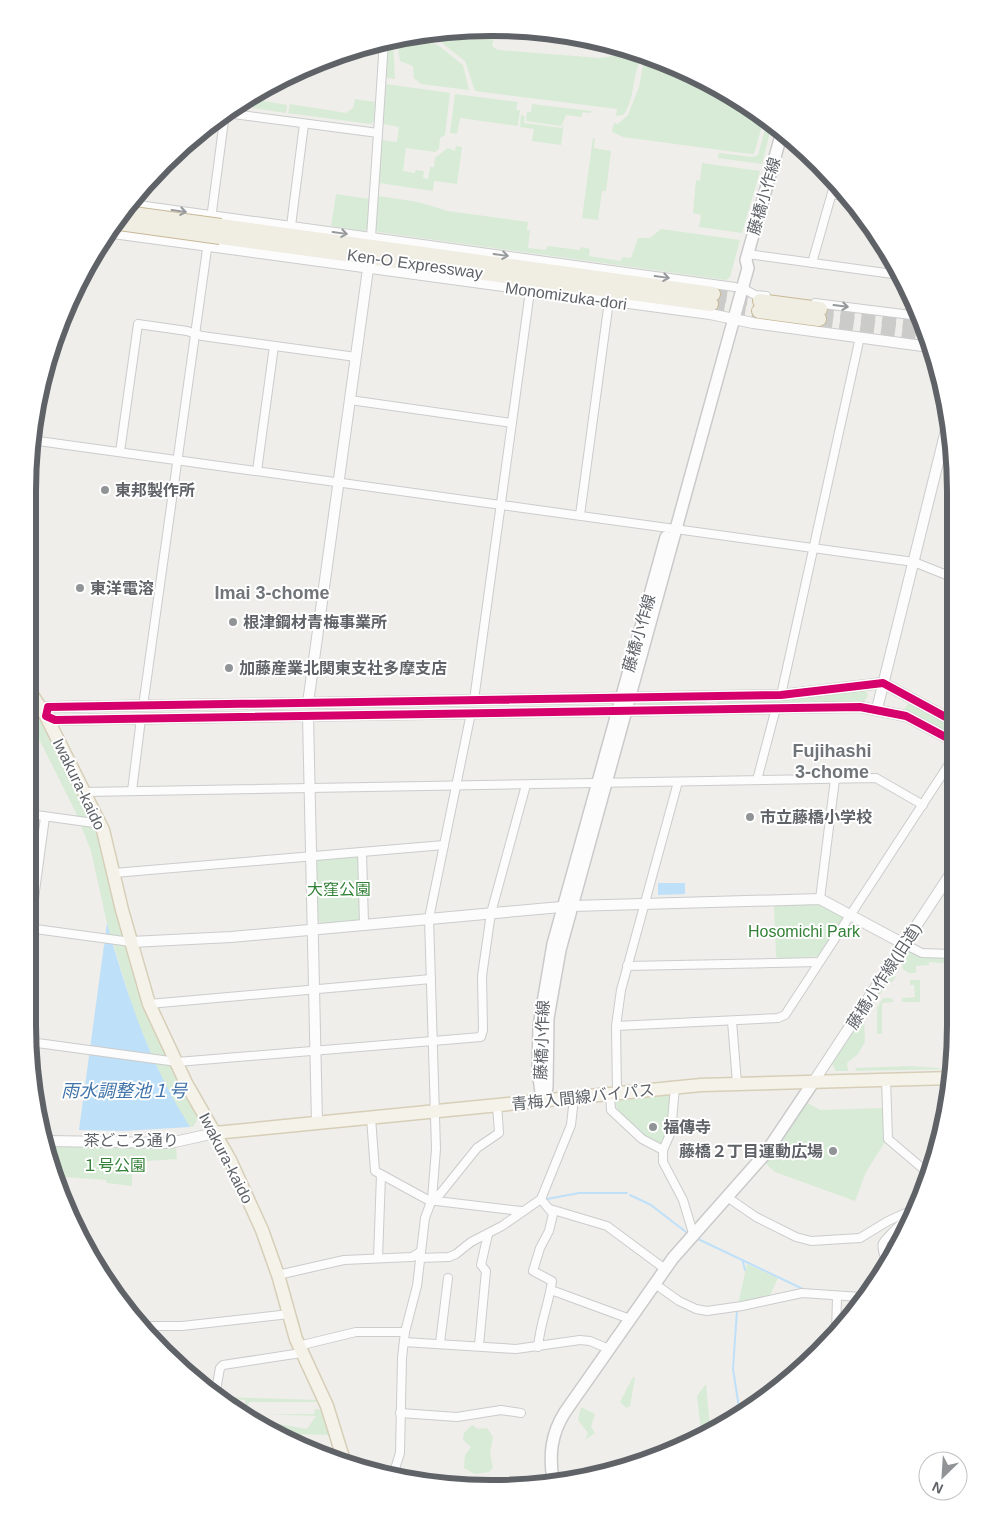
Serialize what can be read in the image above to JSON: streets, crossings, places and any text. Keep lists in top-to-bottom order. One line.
{"streets":{"highway":["Ken-O Expressway"],"main road":["藤橋小作線","Iwakura-kaido","青梅入間線バイパス"],"street":["Monomizuka-dori","藤橋小作線(旧道)","茶どころ通り"]},"crossings":[["藤橋小作線","Monomizuka-dori"],["藤橋小作線","青梅入間線バイパス"],["Iwakura-kaido","青梅入間線バイパス"],["Iwakura-kaido","茶どころ通り"],["藤橋小作線(旧道)","青梅入間線バイパス"],["青梅入間線バイパス","茶どころ通り"]],"districts":["Imai 3-chome","Fujihashi 3-chome"],"water":["雨水調整池１号"],"parks":["大窪公園","Hosomichi Park","１号公園"],"places":["東邦製作所","東洋電溶","根津鋼材青梅事業所","加藤産業北関東支社多摩支店","市立藤橋小学校","福傳寺","藤橋２丁目運動広場"],"north":"bottom left"}
